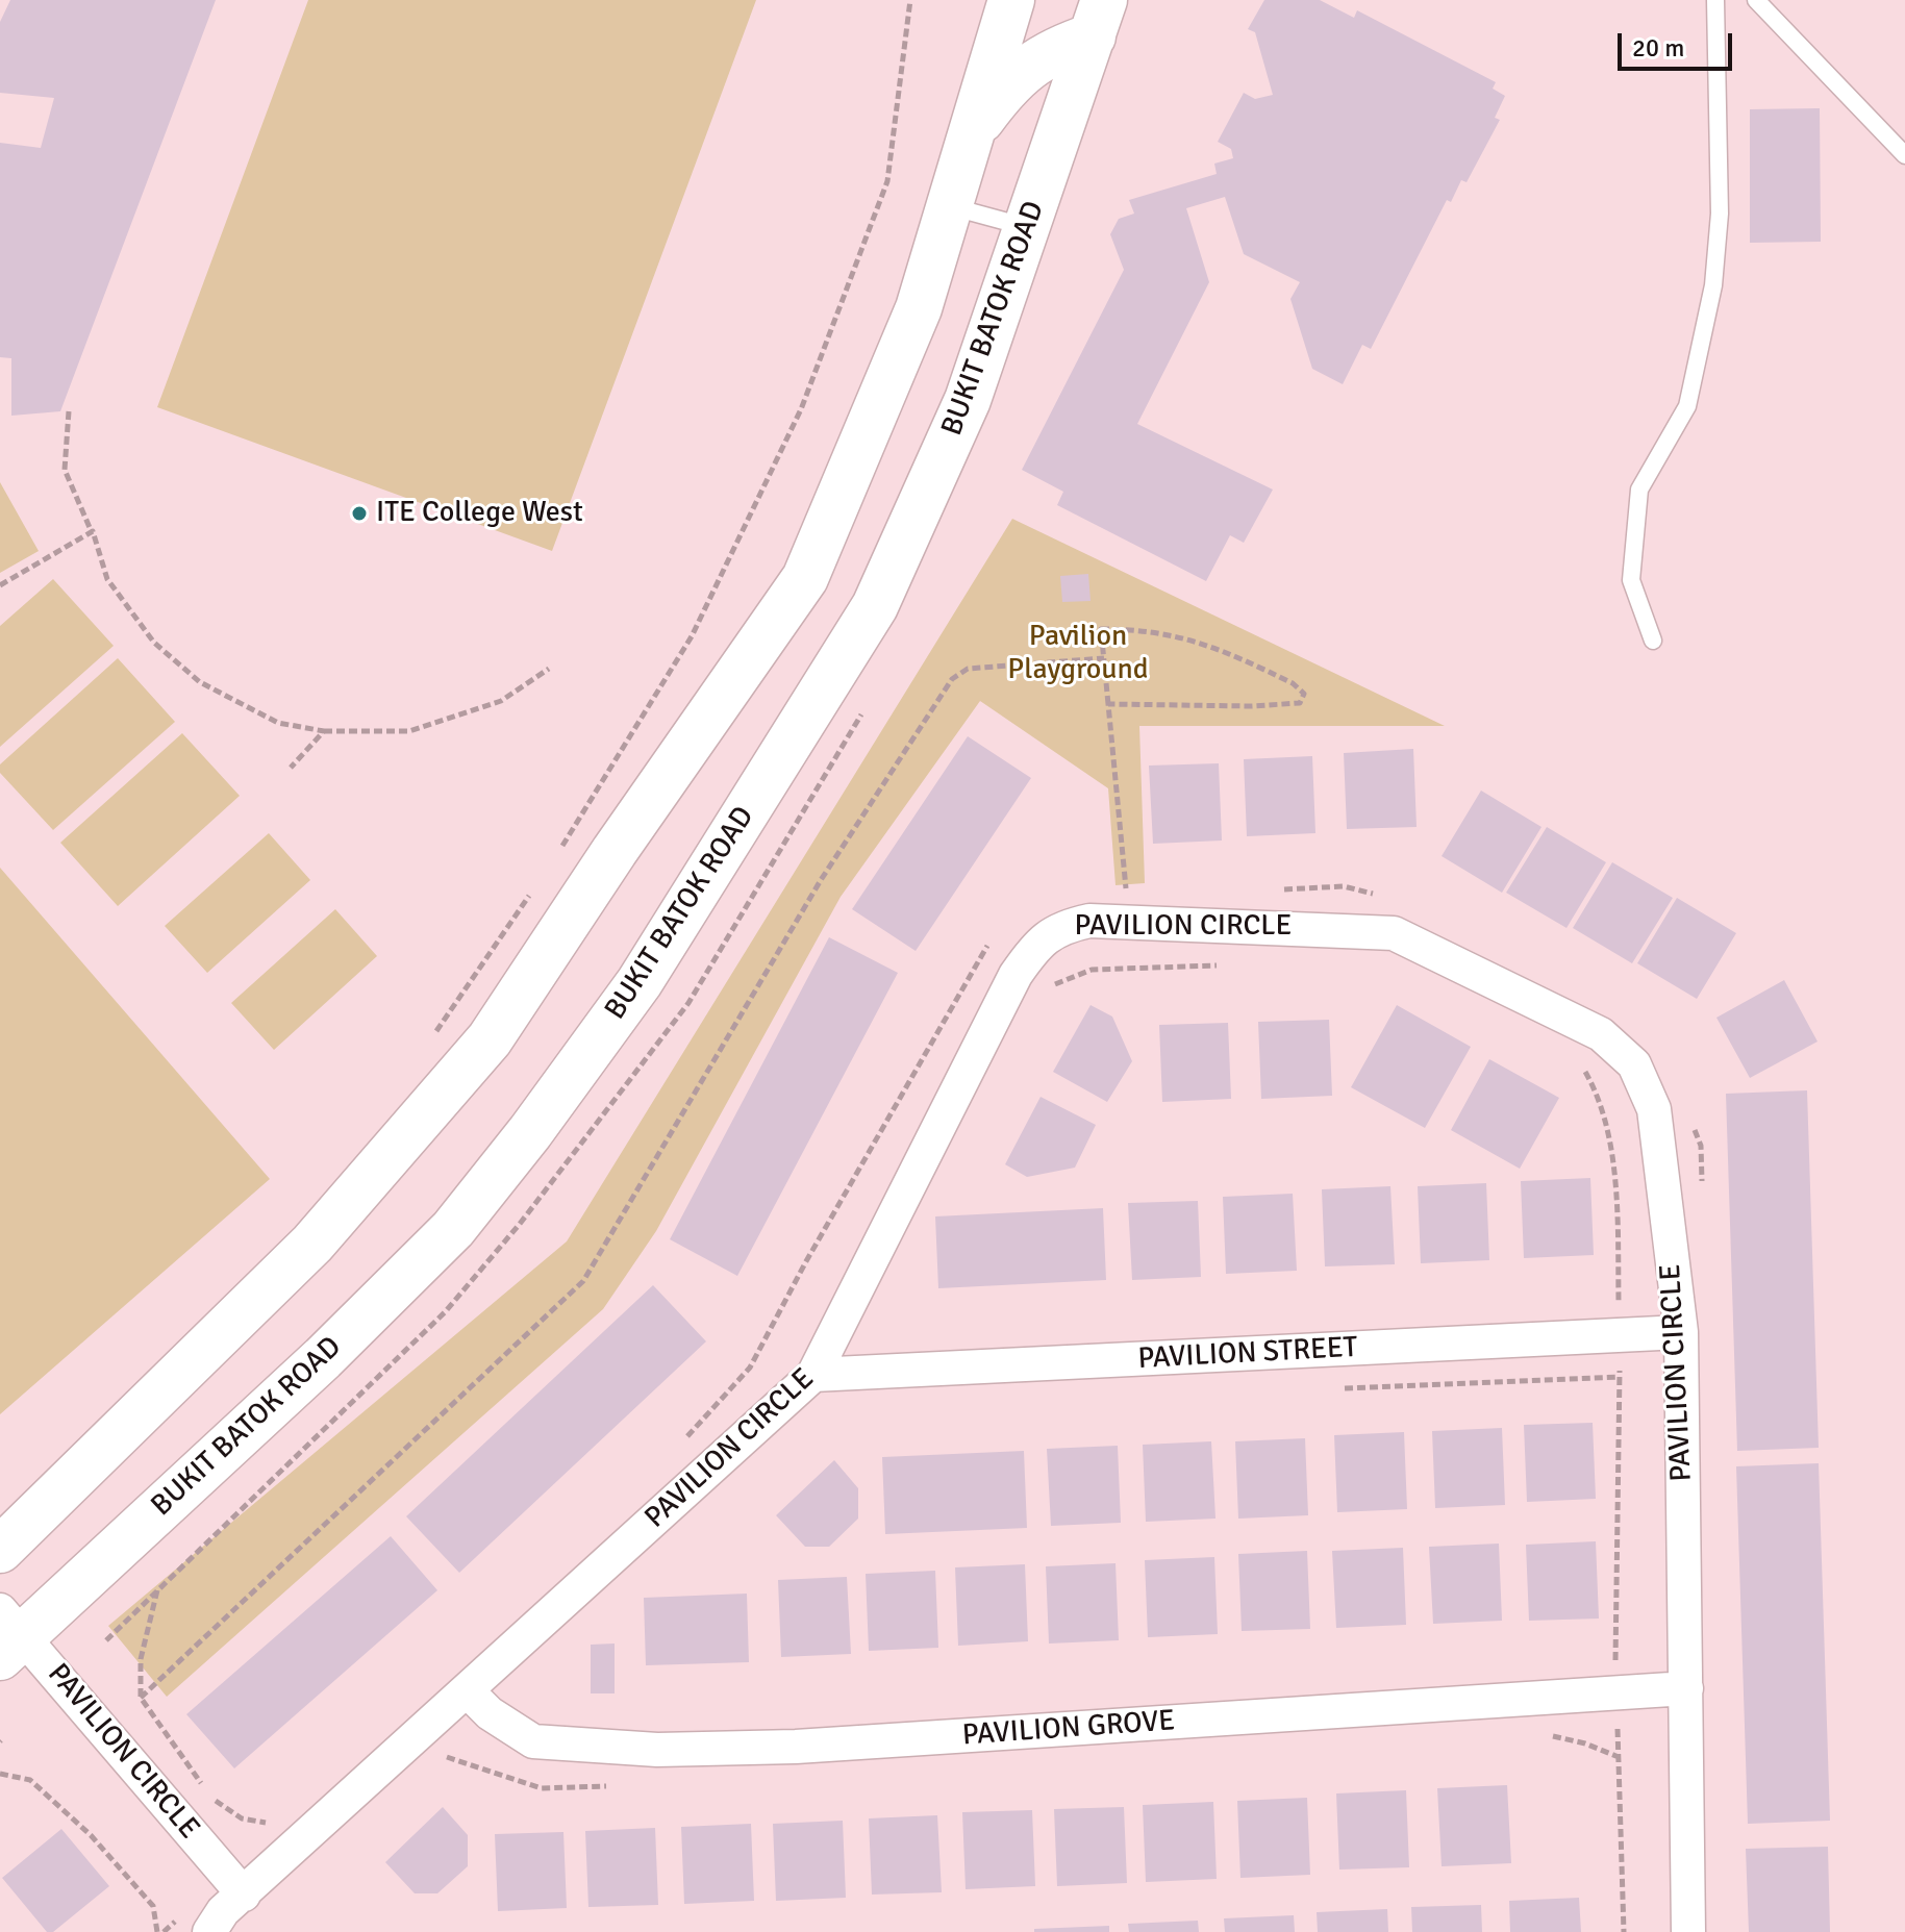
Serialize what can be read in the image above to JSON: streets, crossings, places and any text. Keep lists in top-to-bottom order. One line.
{"streets":{"main road":["BUKIT BATOK ROAD"],"street":["PAVILION CIRCLE","PAVILION STREET","PAVILION GROVE"]},"crossings":[["BUKIT BATOK ROAD","PAVILION CIRCLE"],["PAVILION CIRCLE","PAVILION STREET"],["PAVILION CIRCLE","PAVILION GROVE"]],"parks":["Pavilion Playground"],"places":["ITE College West"],"scale_bar":"20 m"}
